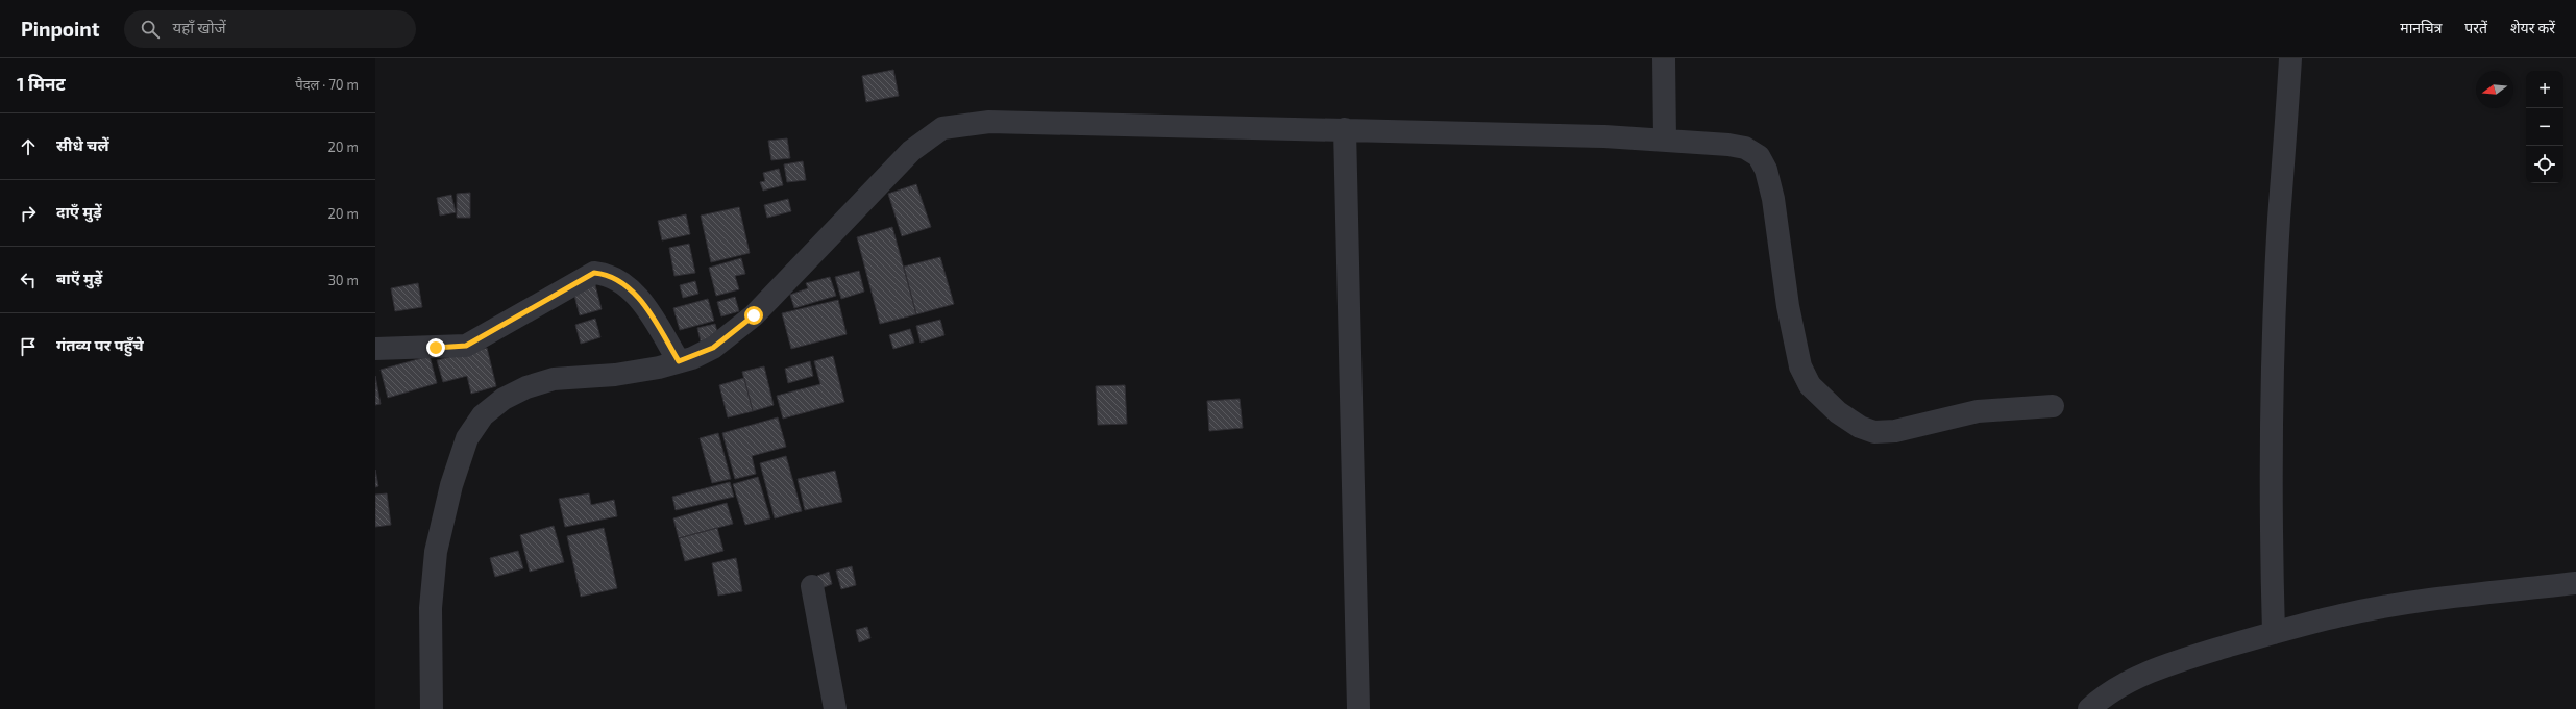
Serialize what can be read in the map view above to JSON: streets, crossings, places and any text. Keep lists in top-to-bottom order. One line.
{"north":"left","page":{"header":"Pinpoint","search":"यहाँ खोजें","nav":["मानचित्र","परतें","शेयर करें"],"heading":["1 मिनट","पैदल · 70 m"],"map_buttons":["+","−"],"list":[["सीधे चलें","20 m"],["दाएँ मुड़ें","20 m"],["बाएँ मुड़ें","30 m"],"गंतव्य पर पहुँचे"]}}
